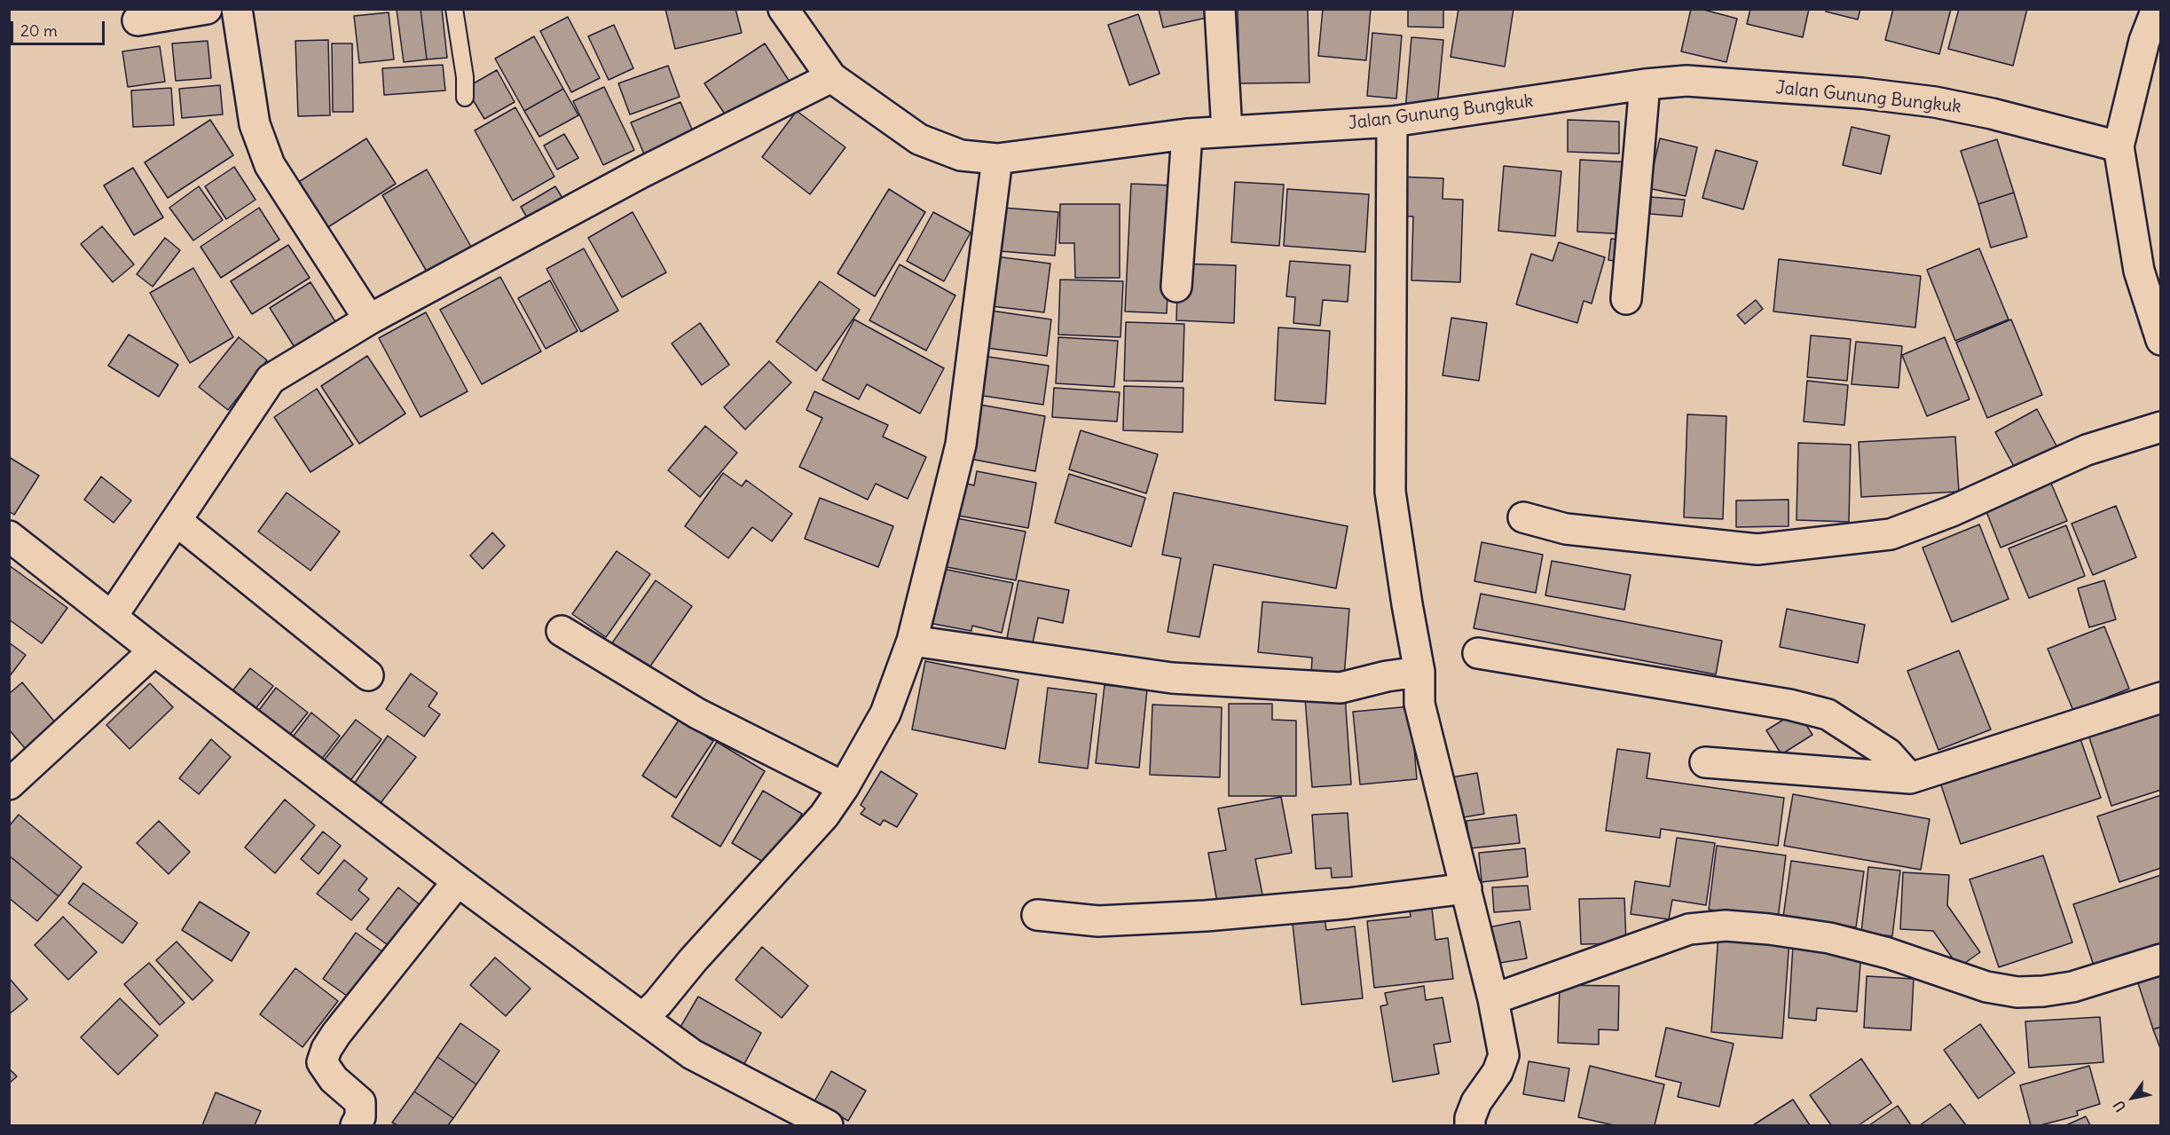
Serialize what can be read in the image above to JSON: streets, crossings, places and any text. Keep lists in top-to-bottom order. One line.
{"streets":{"street":["Jalan Gunung Bungkuk"]},"scale_bar":"20 m","north":"bottom left"}
